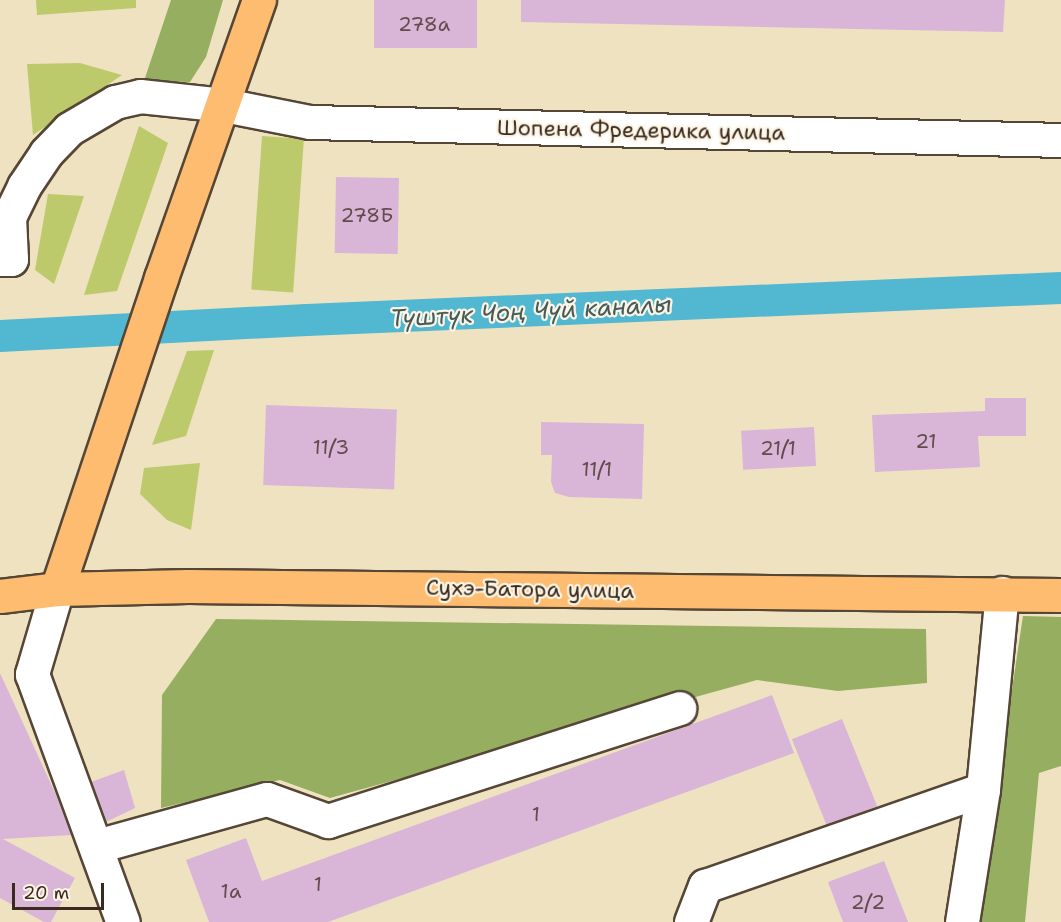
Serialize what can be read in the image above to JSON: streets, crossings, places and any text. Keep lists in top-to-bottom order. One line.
{"streets":{"main road":["Сухэ-Батора улица"],"street":["Шопена Фредерика улица"]},"water":["Түштүк Чоң Чүй каналы"],"house_numbers":["278а","278Б","21","11/3","21/1","11/1","1","1","1а","2/2"],"scale_bar":"20 m"}
